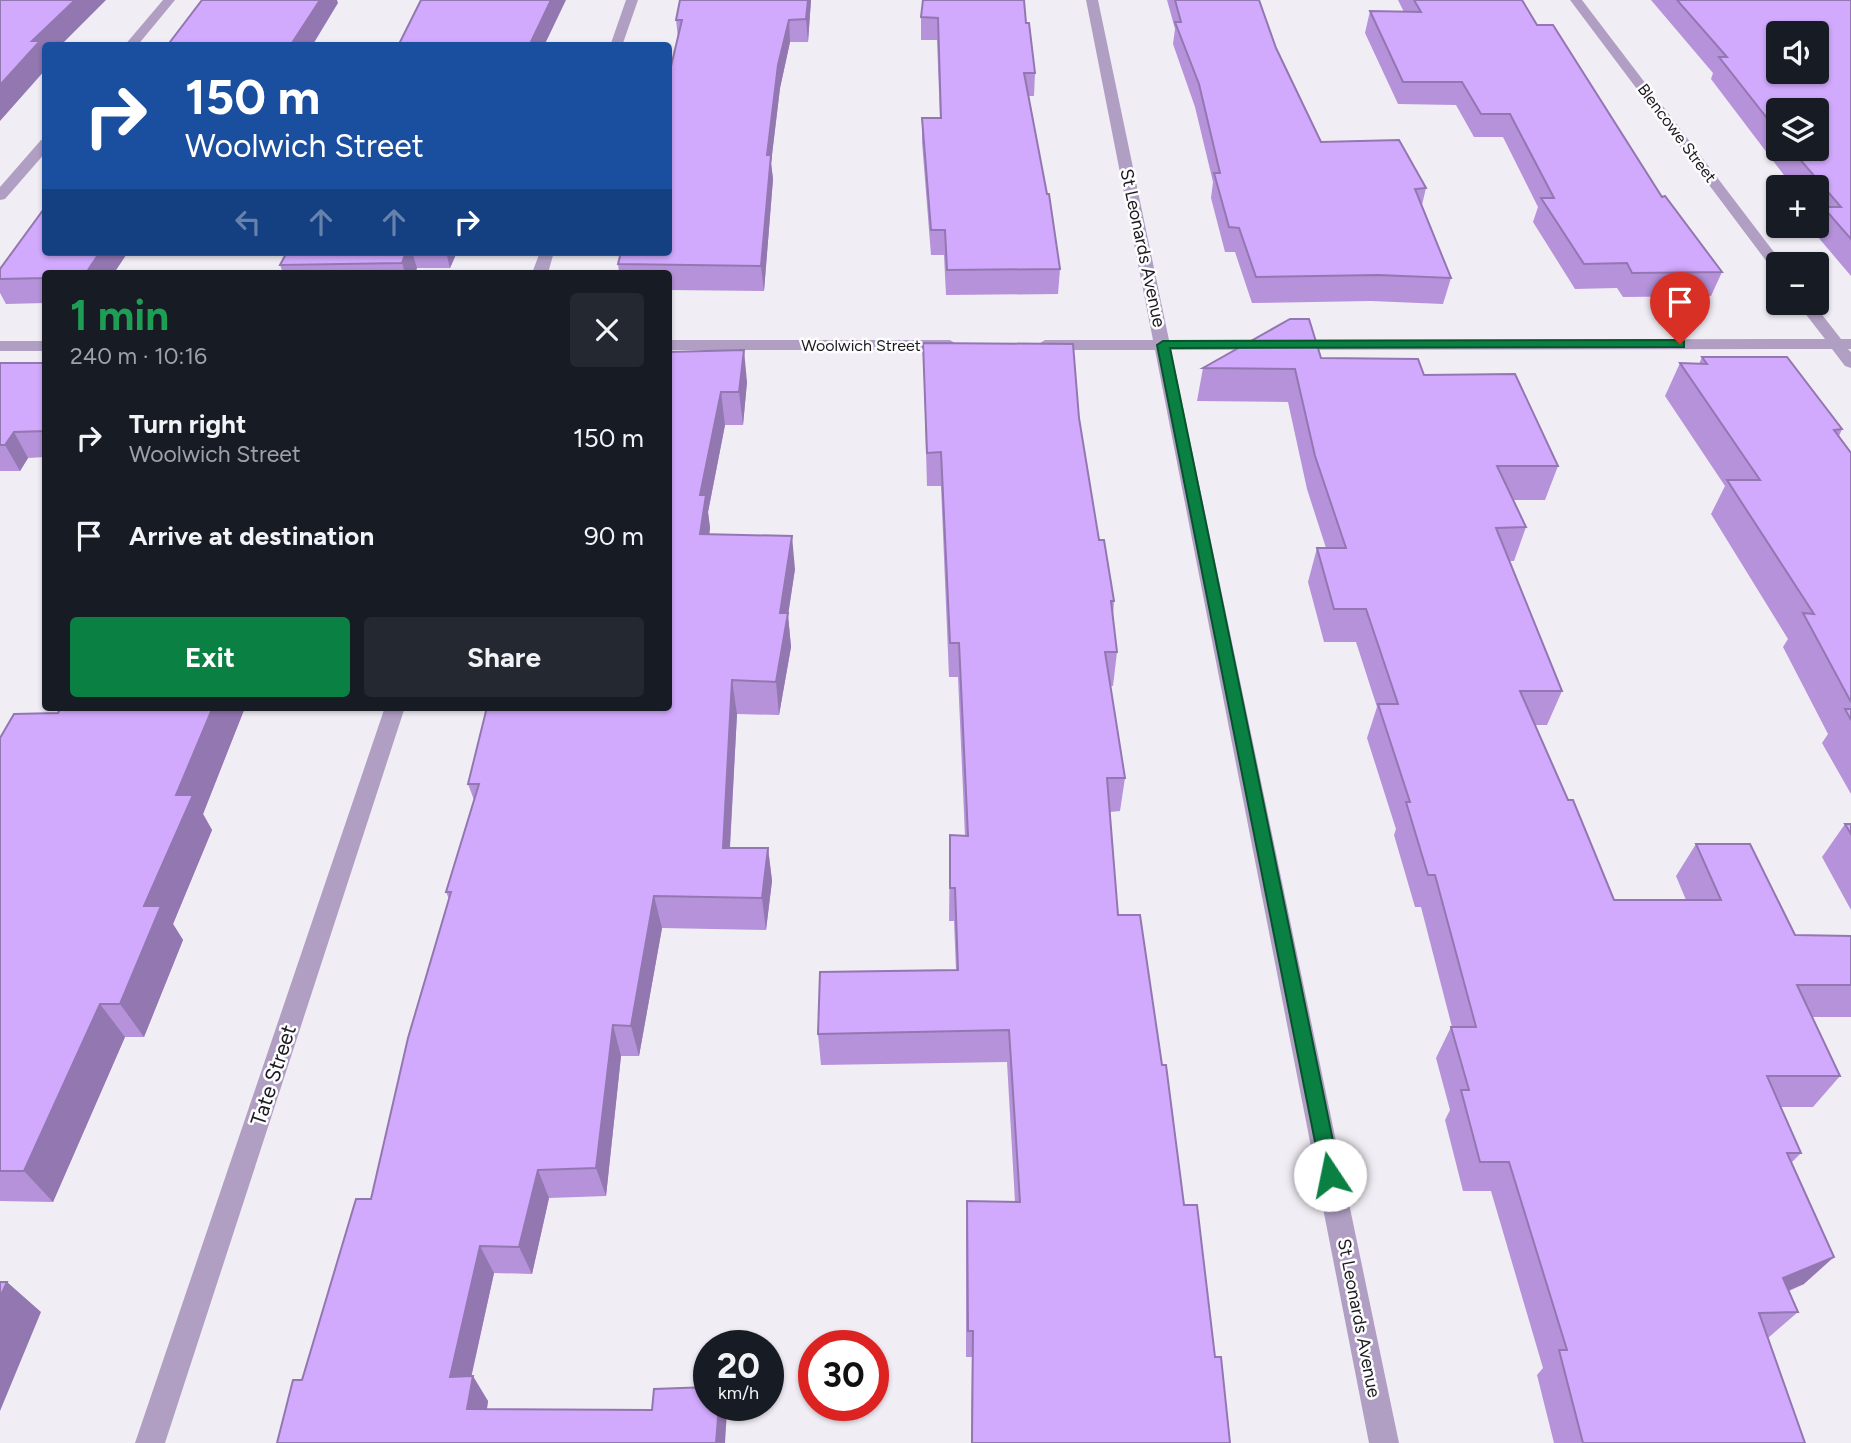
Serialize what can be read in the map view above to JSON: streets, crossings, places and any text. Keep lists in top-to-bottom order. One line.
{"streets":{"street":["Blencowe Street","St Leonards Avenue","Woolwich Street","Tate Street"]},"page":{"map_buttons":["+","−"],"turn":["150 m","Woolwich Street"],"heading":["1 min","240 m · 10:16"],"list":[{"name":"Turn right","note":"Woolwich Street","value":"150 m"},{"name":"Arrive at destination","value":"90 m"}],"buttons":["Exit","Share"],"speed":"20 km/h","limit":"30"}}
